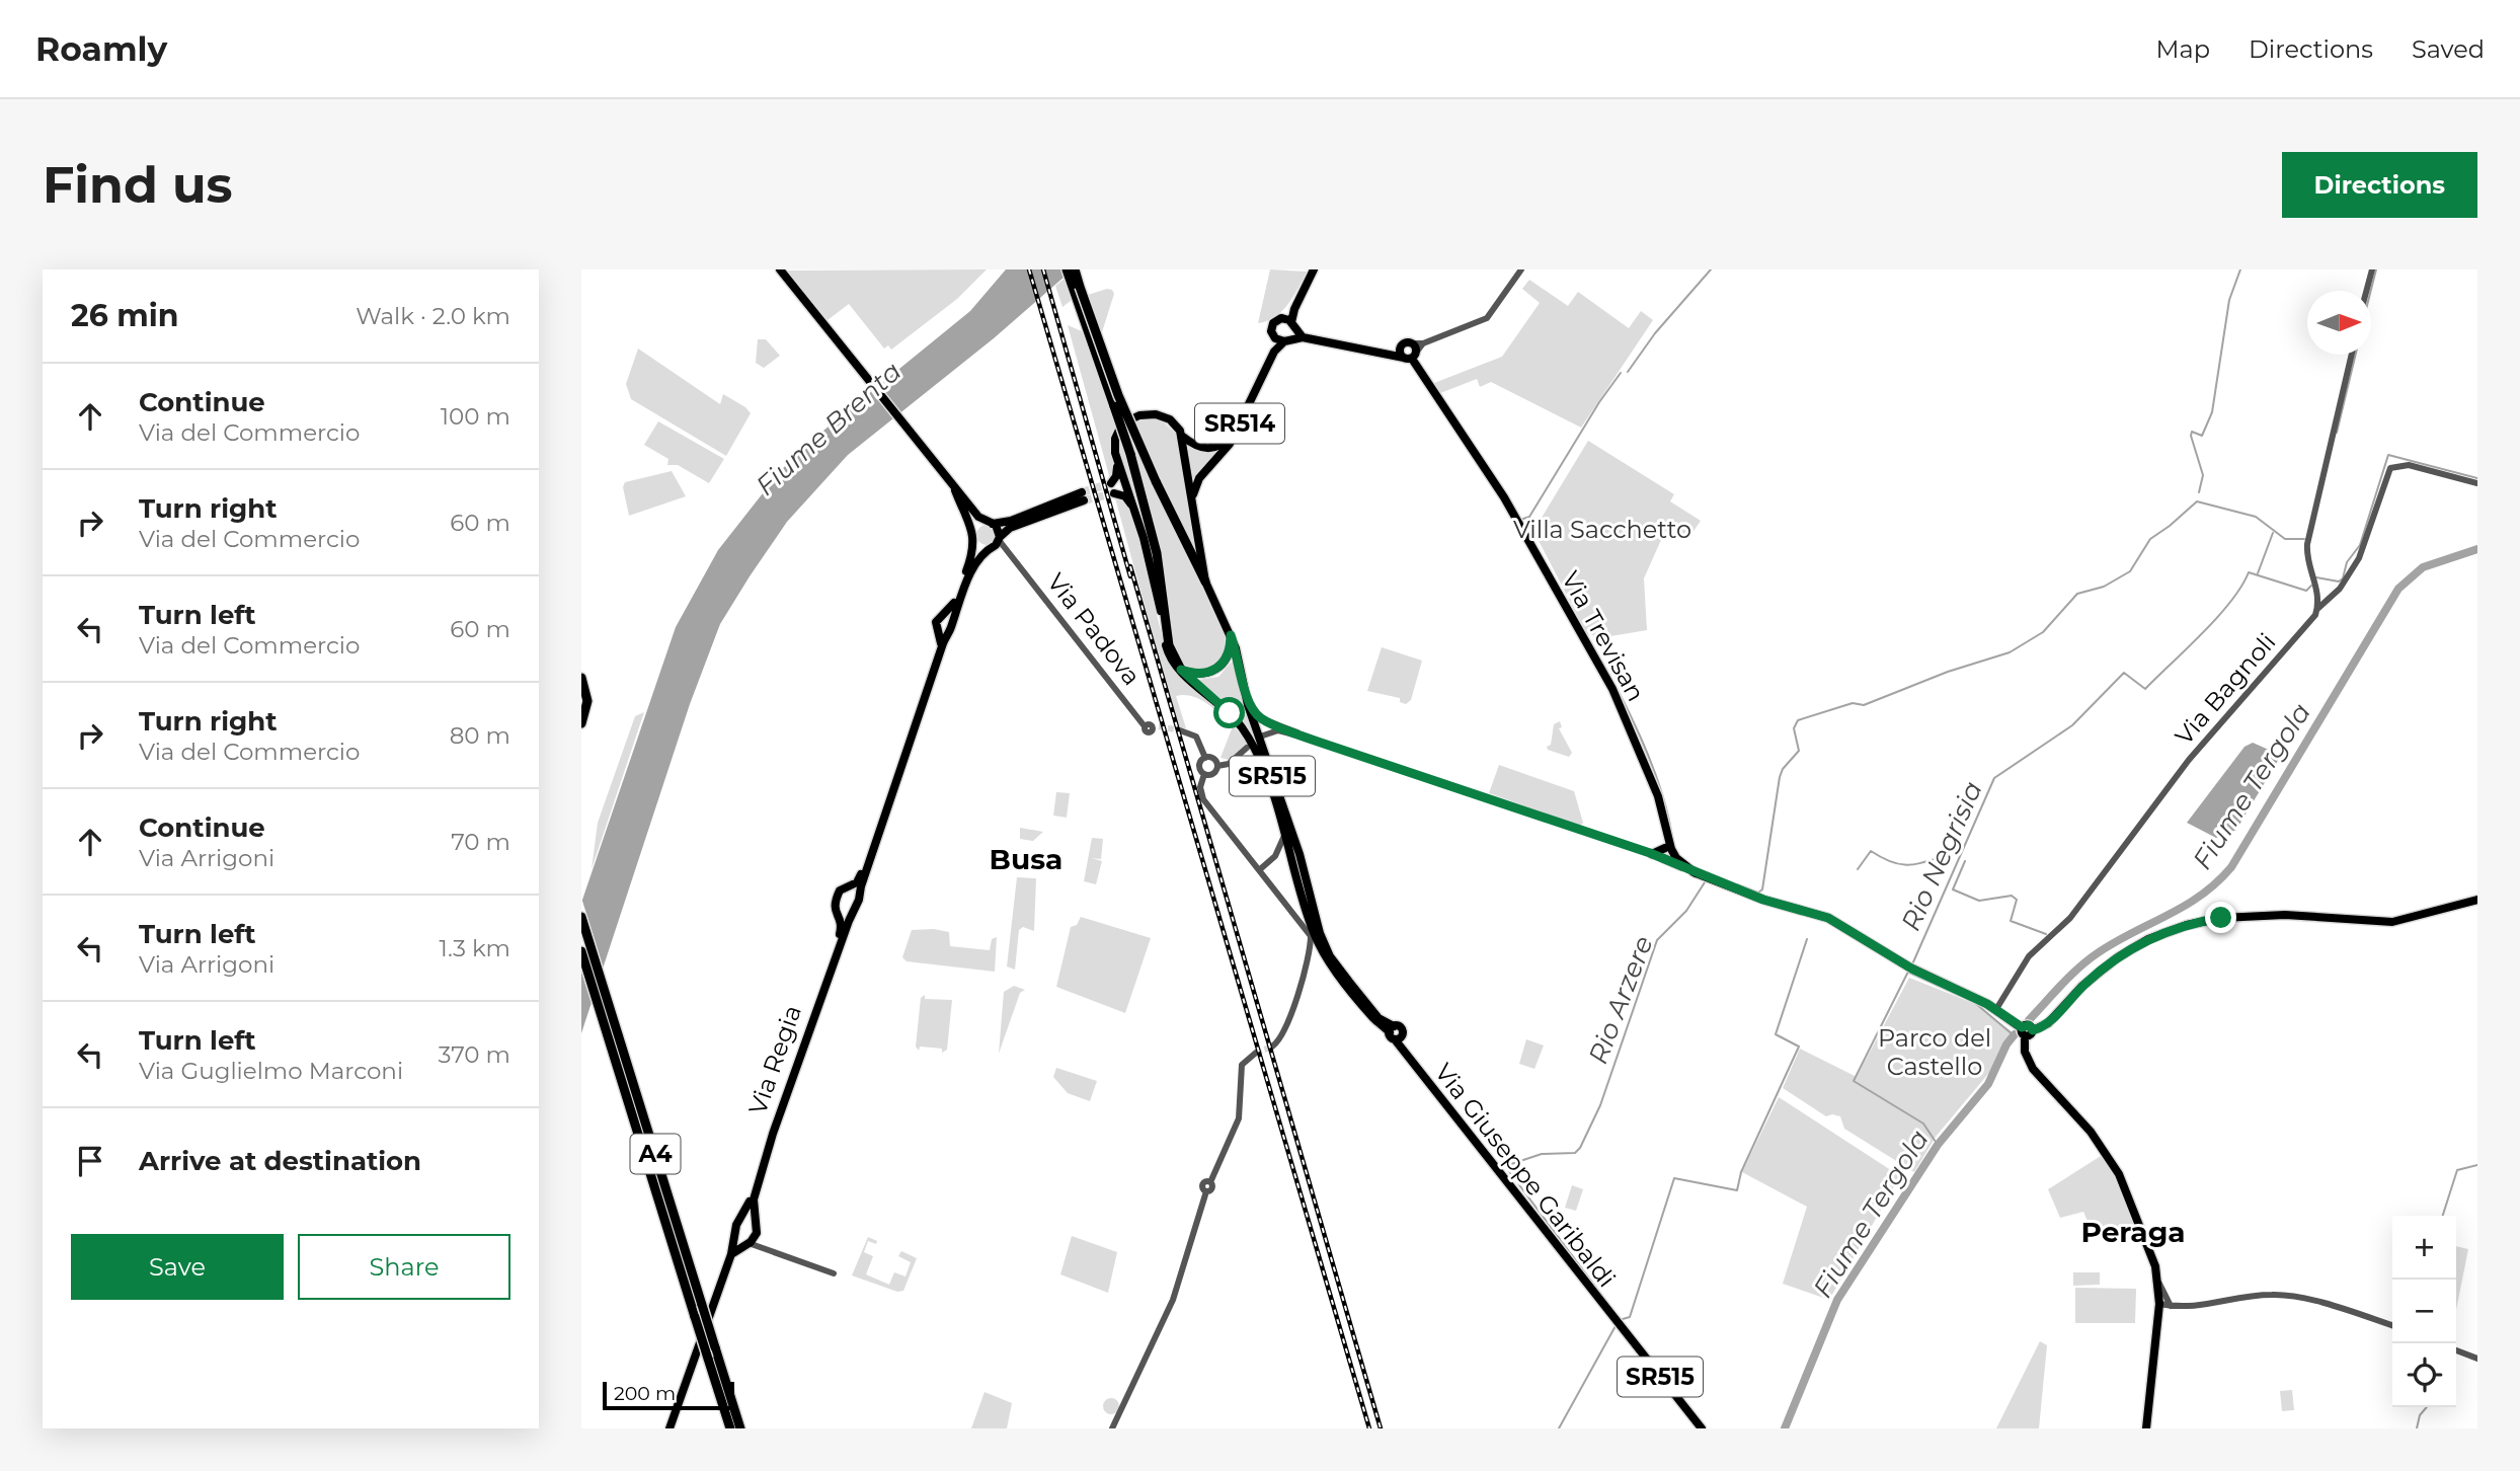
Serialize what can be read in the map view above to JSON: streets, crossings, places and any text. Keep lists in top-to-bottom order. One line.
{"streets":{"highway":["A4"],"main road":["SR514","Via Padova","Via Trevisan","SR515","Via Regia","Via Giuseppe Garibaldi"],"street":["Via Bagnoli"]},"crossings":[["SR514","SR515"],["SR515","Via Giuseppe Garibaldi"]],"districts":["Busa","Peraga"],"water":["Fiume Brenta","Fiume Tergola","Rio Negrisia","Rio Arzere"],"parks":["Villa Sacchetto","Parco del Castello"],"scale_bar":"200 m","north":"right","page":{"header":"Roamly","nav":["Map","Directions","Saved"],"buttons":["Directions",["Save","Share"]],"title":"Find us","heading":["26 min","Walk · 2.0 km"],"list":[["Continue","Via del Commercio","100 m"],["Turn right","Via del Commercio","60 m"],["Turn left","Via del Commercio","60 m"],["Turn right","Via del Commercio","80 m"],["Continue","Via Arrigoni","70 m"],["Turn left","Via Arrigoni","1.3 km"],["Turn left","Via Guglielmo Marconi","370 m"],"Arrive at destination"],"map_buttons":["+","−"],"scale":"200 m"}}
